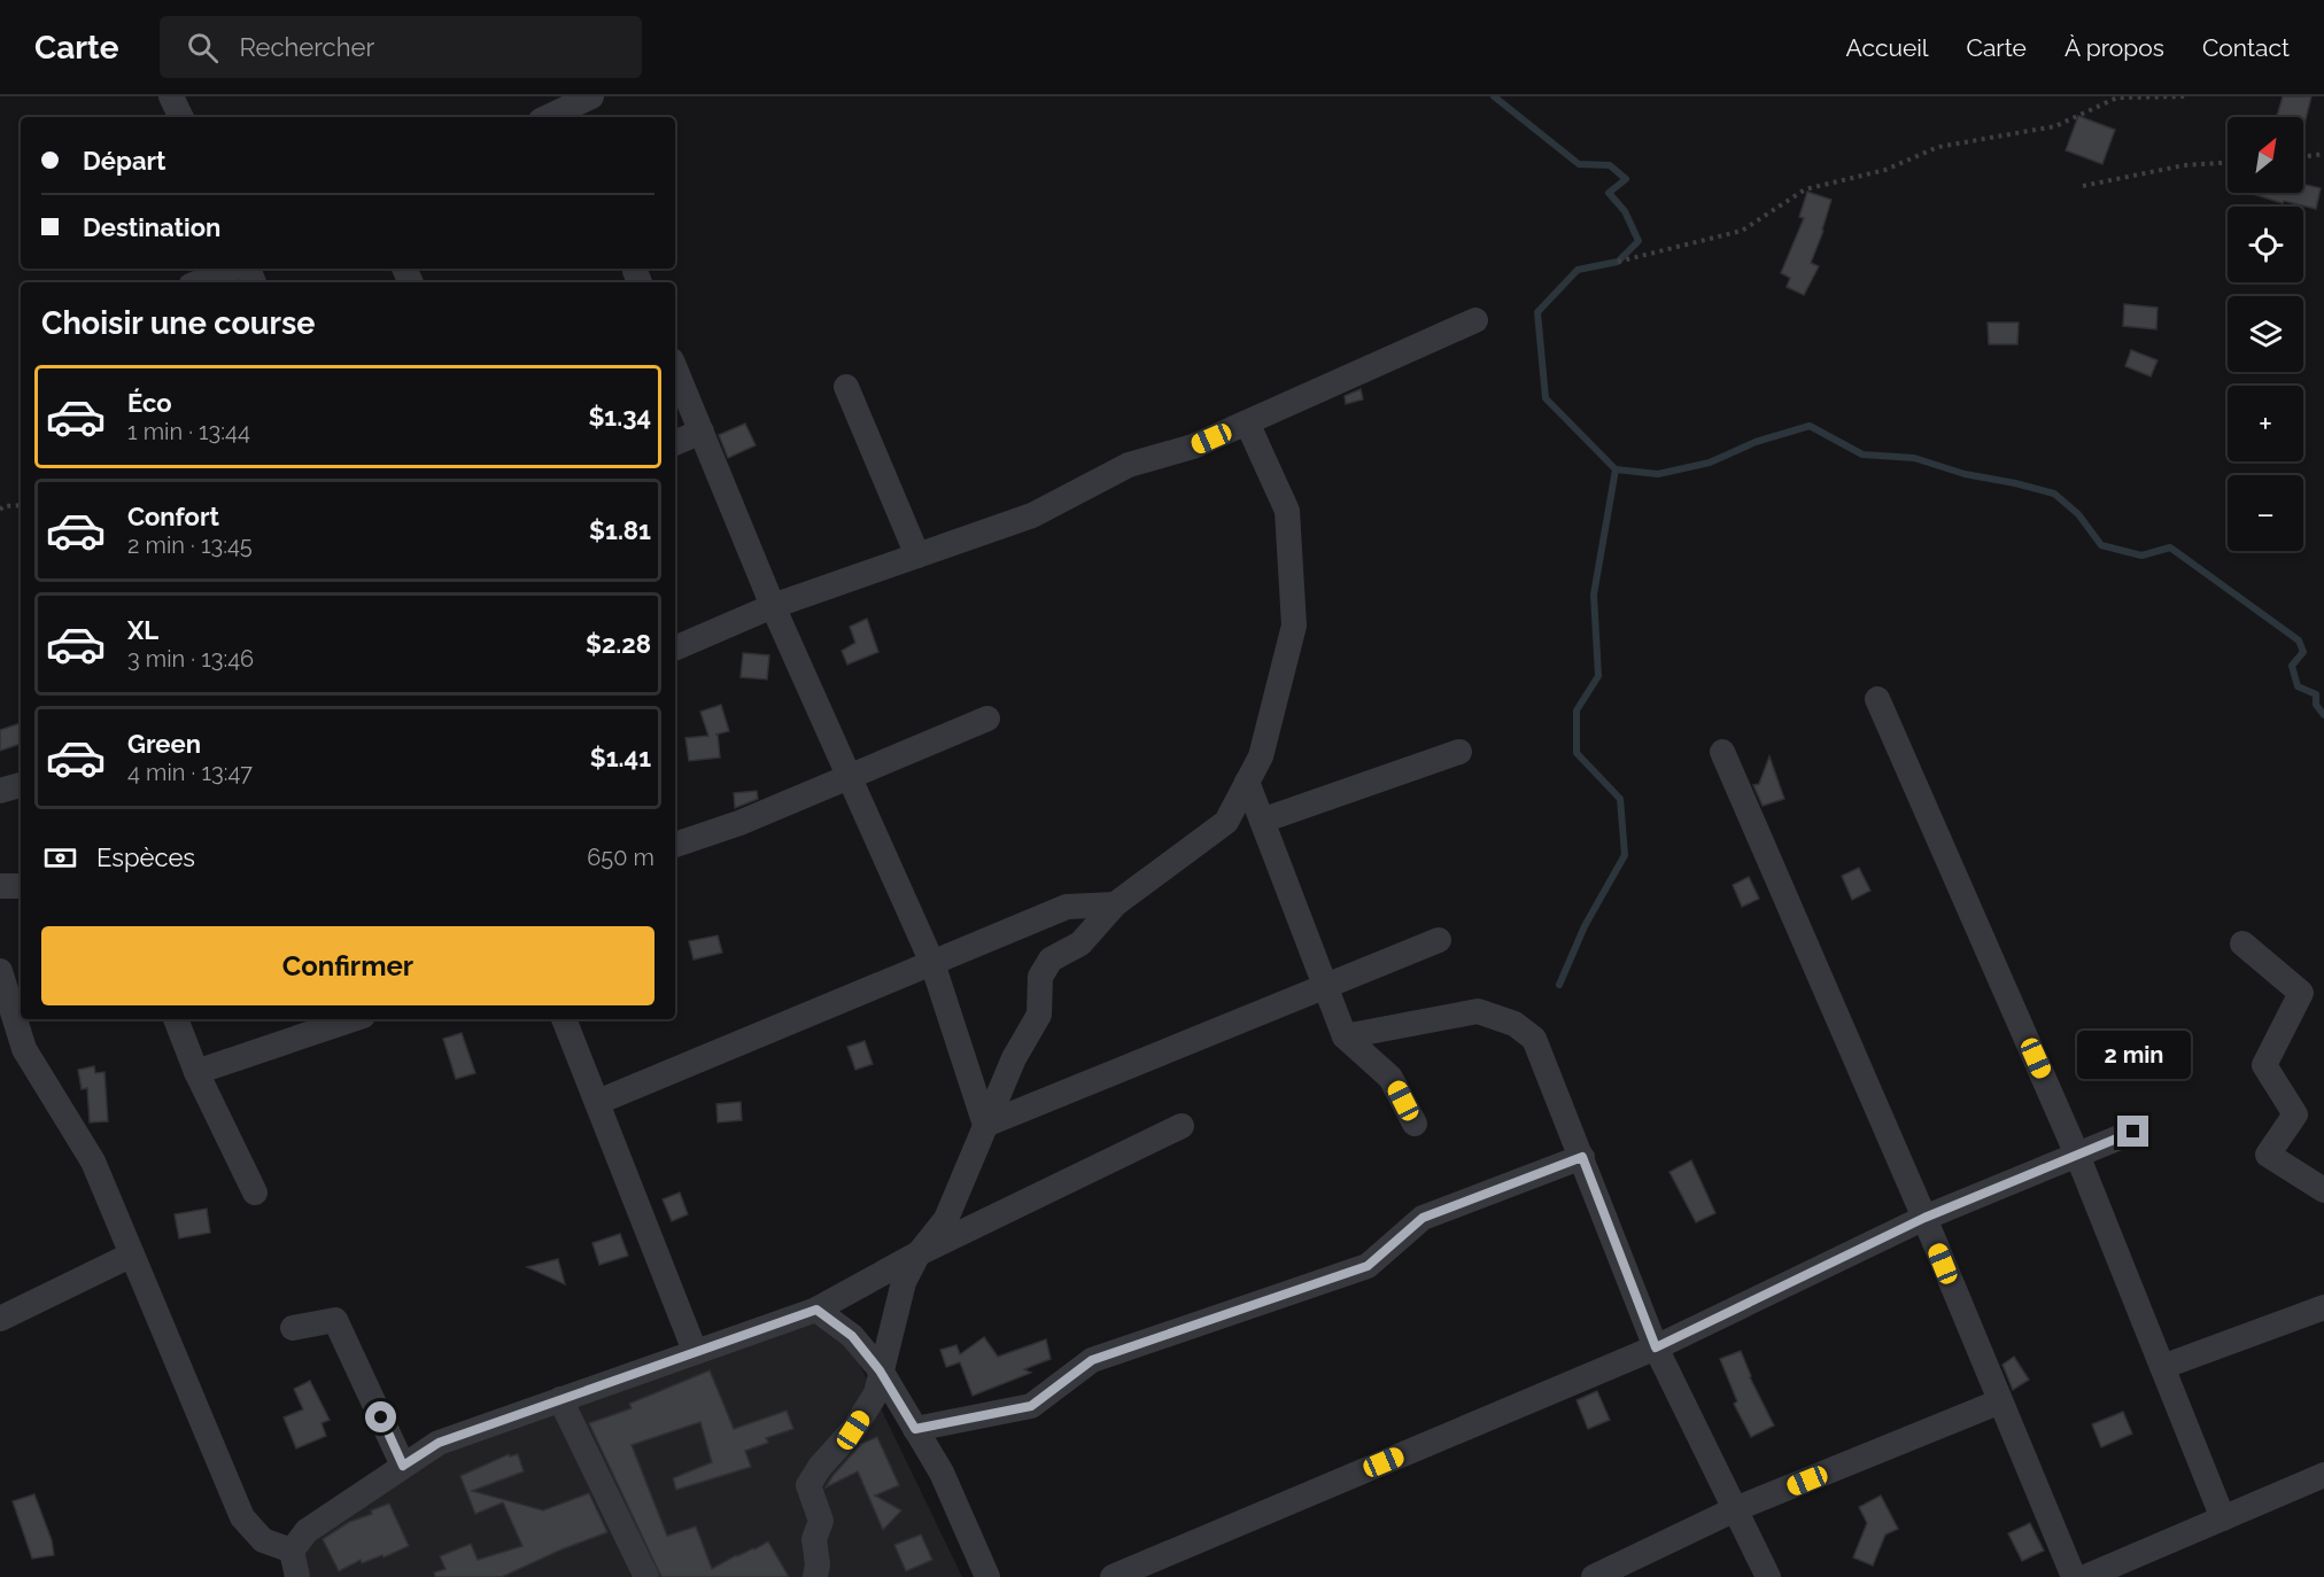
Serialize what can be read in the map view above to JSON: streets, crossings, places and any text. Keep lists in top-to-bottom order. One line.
{"north":"top right","page":{"header":"Carte","search":"Rechercher","nav":["Accueil","Carte","À propos","Contact"],"map_buttons":["+","−"],"banner":["Départ","Destination"],"heading":"Choisir une course","list":[{"name":"Éco","note":"1 min · 13:44","value":"$1.34"},{"name":"Confort","note":"2 min · 13:45","value":"$1.81"},{"name":"XL","note":"3 min · 13:46","value":"$2.28"},{"name":"Green","note":"4 min · 13:47","value":"$1.41"}],"pay":["Espèces","650 m"],"buttons":"Confirmer","bubble":"2 min"}}
